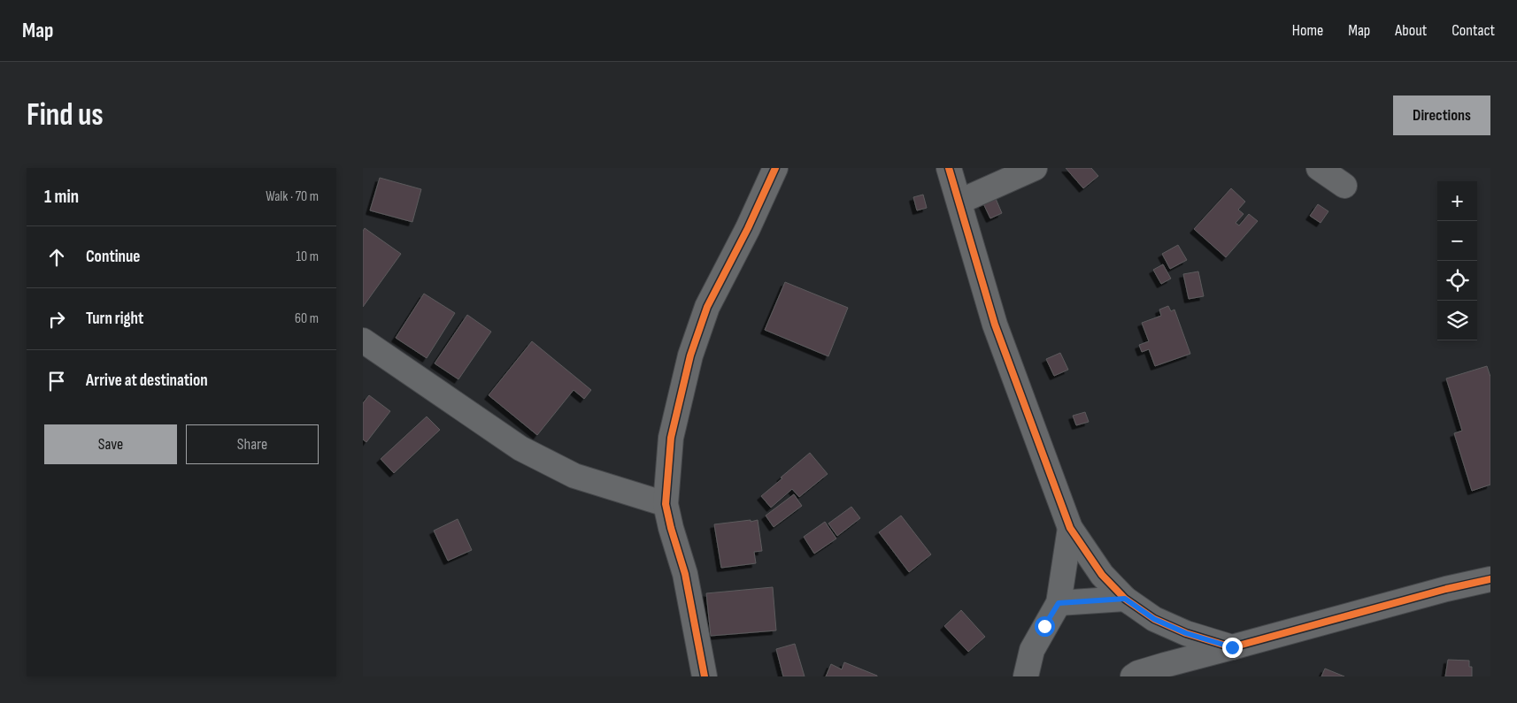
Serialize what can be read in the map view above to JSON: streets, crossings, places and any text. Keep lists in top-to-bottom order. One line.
{"page":{"header":"Map","nav":["Home","Map","About","Contact"],"buttons":["Directions",["Save","Share"]],"title":"Find us","heading":["1 min","Walk · 70 m"],"map_buttons":["+","−"],"list":[["Continue","10 m"],["Turn right","60 m"],"Arrive at destination"]}}
